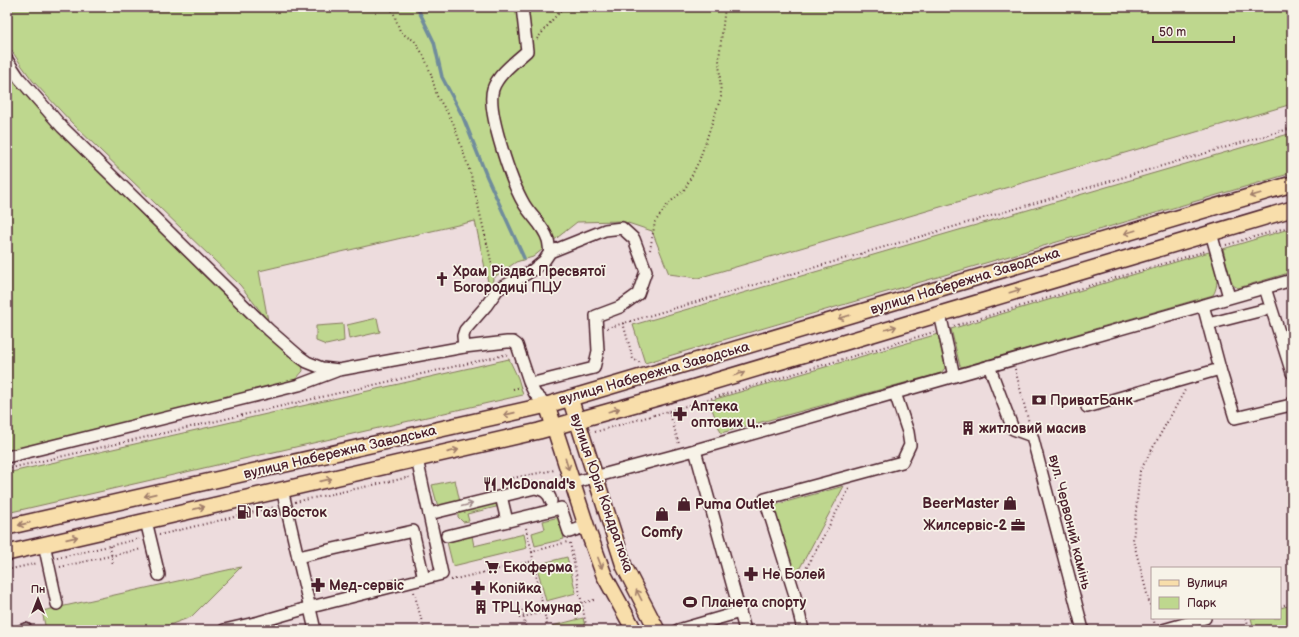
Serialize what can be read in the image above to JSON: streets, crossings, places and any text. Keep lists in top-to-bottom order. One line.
{"streets":{"main road":["вулиця Набережна Заводська","вулиця Юрія Кондратюка"],"street":["вул. Червоний камінь"]},"crossings":[["вулиця Набережна Заводська","вулиця Юрія Кондратюка"]],"places":{"church":["Храм Різдва Пресвятої Богородиці ПЦУ"],"bank":["ПриватБанк"],"pharmacy":["Аптека оптових ц‥","Не Болей","Мед-сервіс","Копійка"],"building":["житловий масив","ТРЦ Комунар"],"restaurant":["McDonald's"],"shop":["BeerMaster","Puma Outlet","Comfy"],"fuel station":["Газ Восток"],"office":["Жилсервіс-2"],"supermarket":["Екоферма"],"sports":["Планета спорту"]},"legend":["Вулиця","Парк"],"scale_bar":"50 m","north":"top"}
